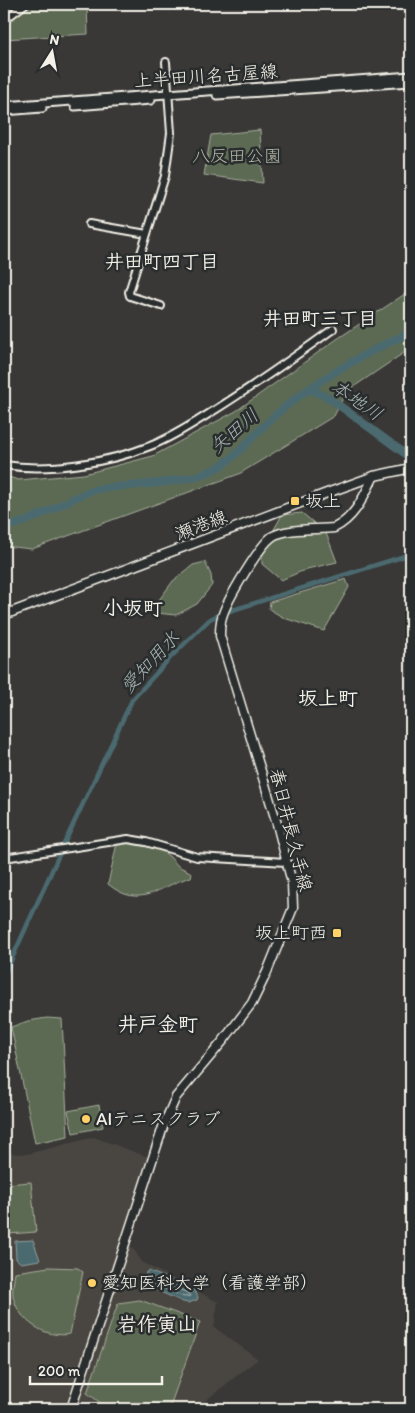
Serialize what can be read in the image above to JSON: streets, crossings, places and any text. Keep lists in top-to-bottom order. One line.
{"streets":{"main road":["上半田川名古屋線","瀬港線","春日井長久手線"]},"crossings":[["瀬港線","春日井長久手線"]],"districts":["井田町四丁目","井田町三丁目","小坂町","坂上町","井戸金町","岩作寅山"],"water":["本地川","矢田川","愛知用水"],"parks":["八反田公園"],"places":{"transit":["坂上","坂上町西"],"other":["AIテニスクラブ","愛知医科大学（看護学部）"]},"scale_bar":"200 m","north":"top"}
